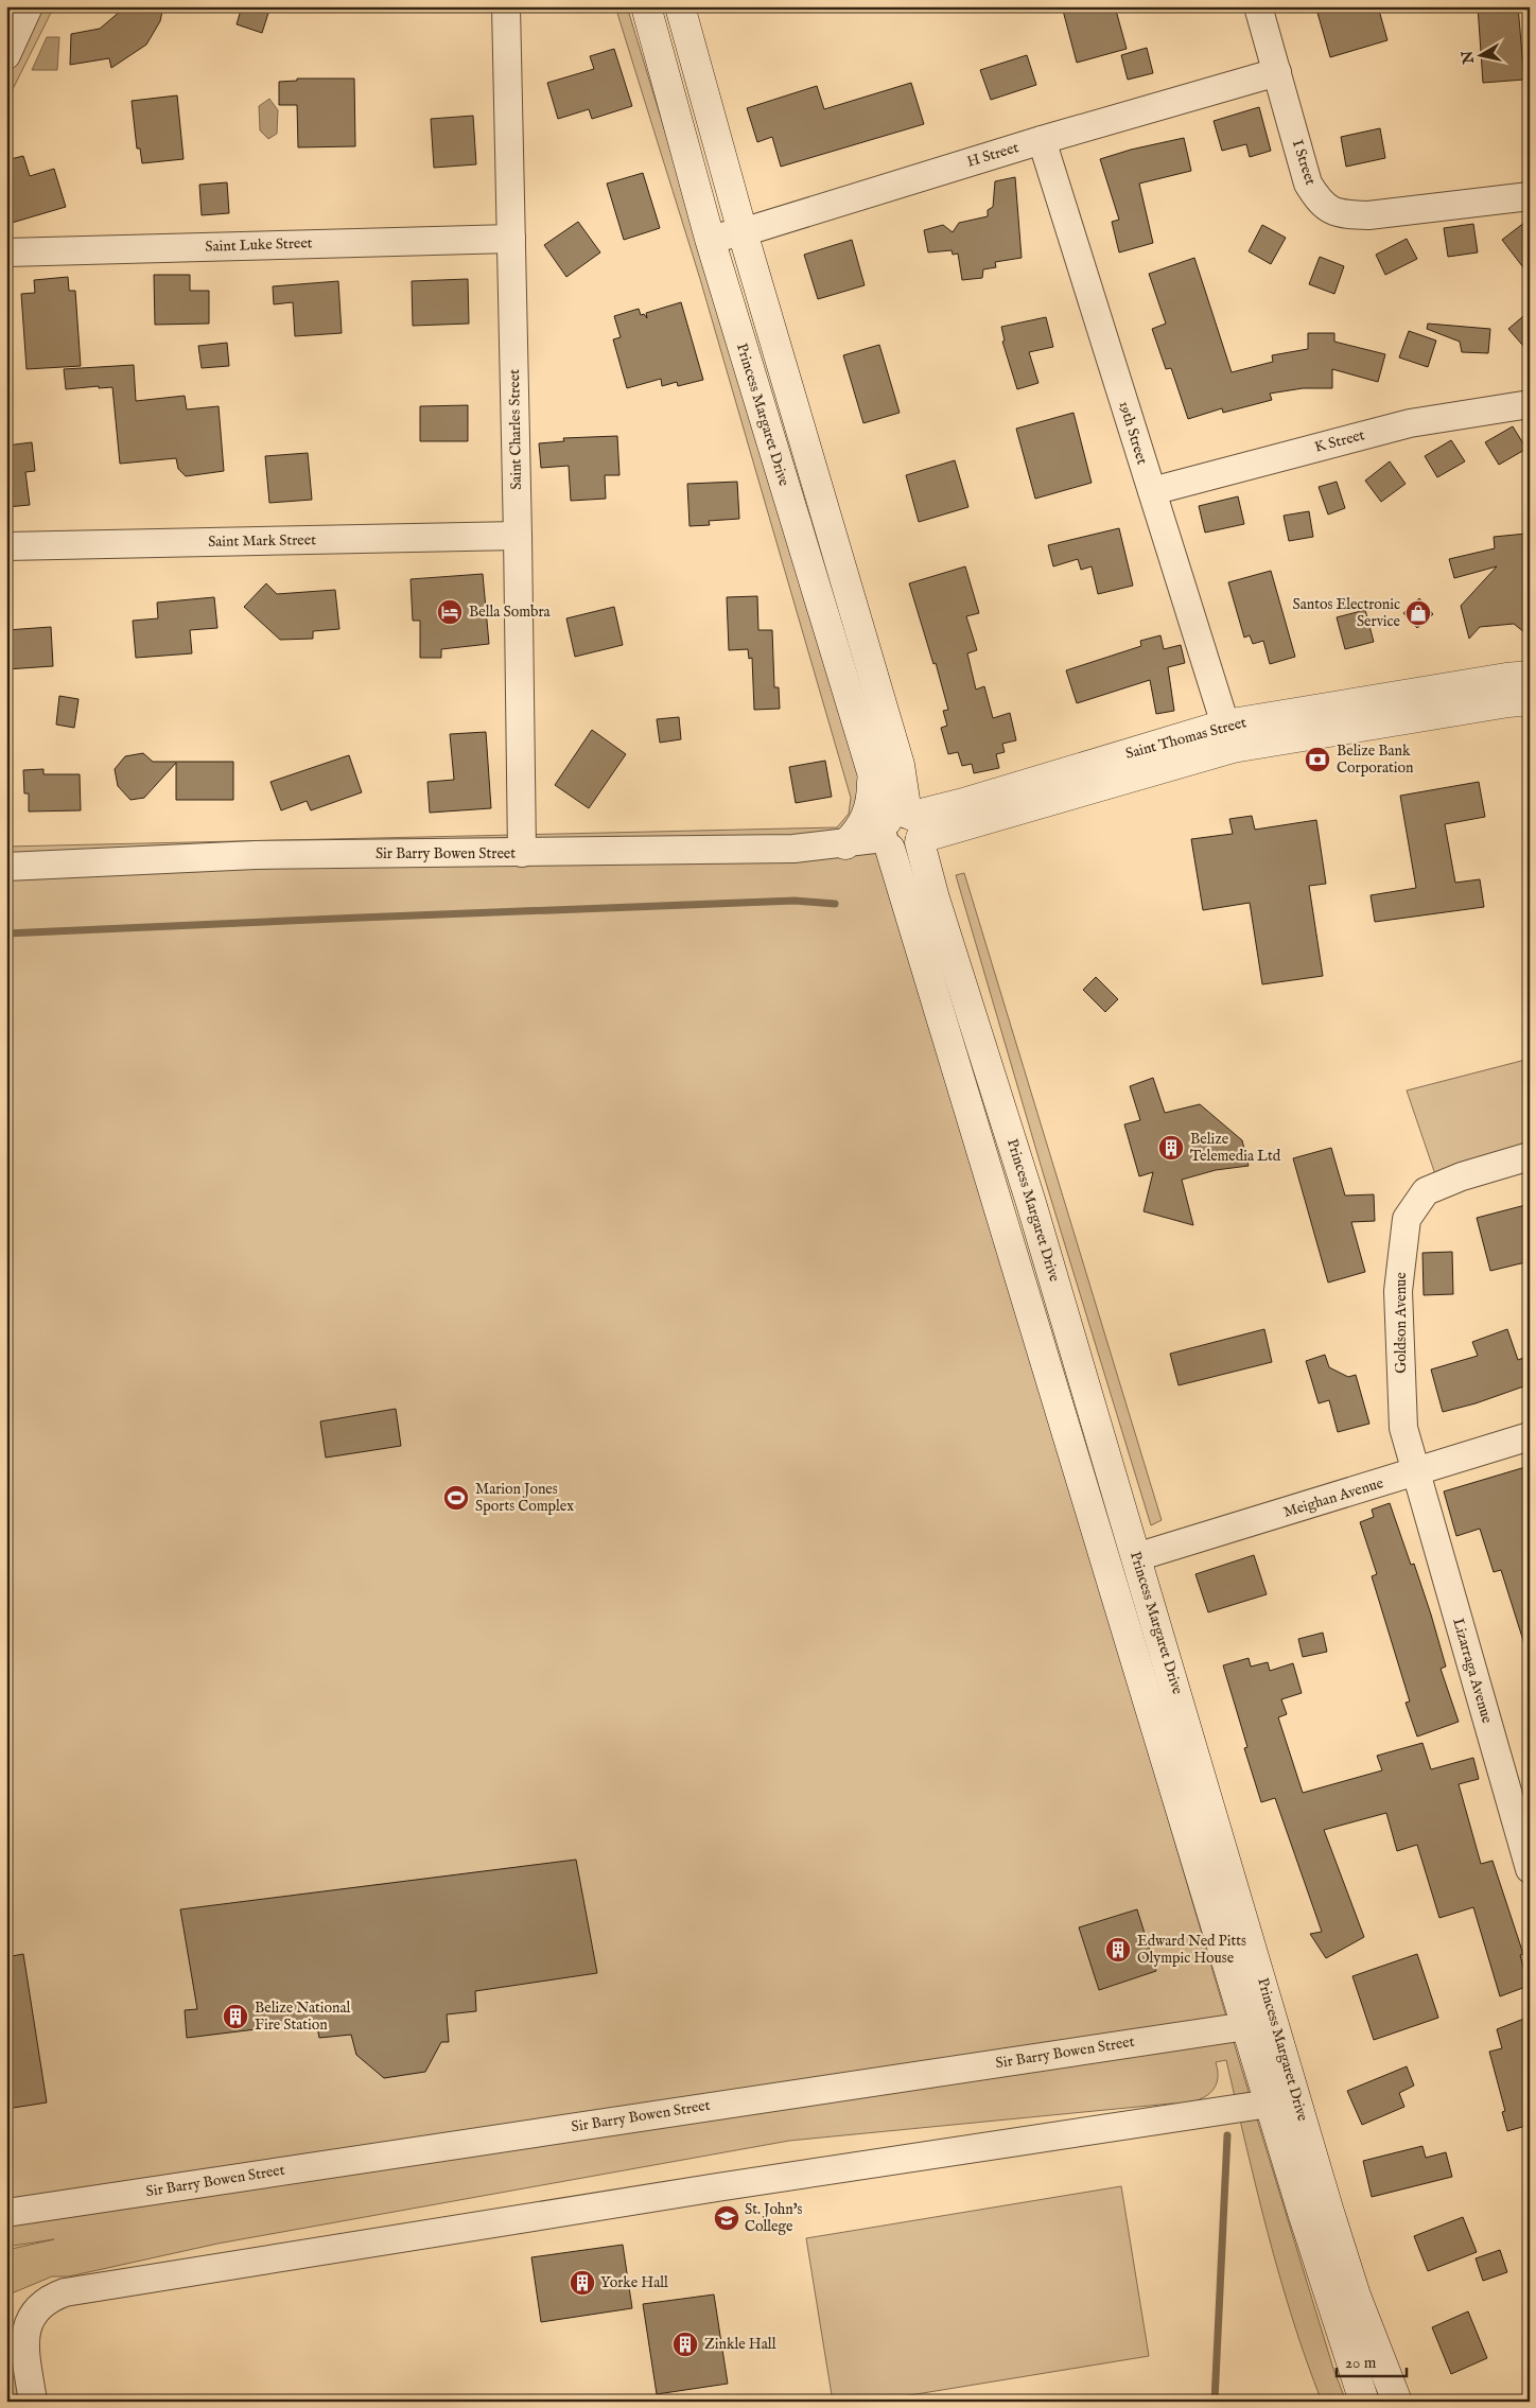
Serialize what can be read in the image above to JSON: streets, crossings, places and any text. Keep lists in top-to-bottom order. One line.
{"streets":{"main road":["Princess Margaret Drive","Saint Thomas Street"],"street":["H Street","I Street","Saint Luke Street","Saint Charles Street","19th Street","K Street","Saint Mark Street","Sir Barry Bowen Street","Goldson Avenue","Meighan Avenue","Lizarraga Avenue"]},"crossings":[["H Street","I Street"],["H Street","Princess Margaret Drive"],["H Street","19th Street"],["Saint Luke Street","Saint Charles Street"],["Princess Margaret Drive","Saint Thomas Street"],["Princess Margaret Drive","Sir Barry Bowen Street"],["Princess Margaret Drive","Meighan Avenue"],["Saint Charles Street","Saint Mark Street"],["Saint Charles Street","Sir Barry Bowen Street"],["19th Street","K Street"],["19th Street","Saint Thomas Street"],["Saint Thomas Street","Sir Barry Bowen Street"],["Goldson Avenue","Meighan Avenue"],["Goldson Avenue","Lizarraga Avenue"],["Meighan Avenue","Lizarraga Avenue"]],"places":{"hotel":["Bella Sombra"],"shop":["Santos Electronic Service"],"bank":["Belize Bank Corporation"],"building":["Belize Telemedia Ltd","Edward Ned Pitts Olympic House","Belize National Fire Station","Yorke Hall","Zinkle Hall"],"sports":["Marion Jones Sports Complex"],"school or university":["St. John's College"]},"scale_bar":"20 m","north":"left"}
